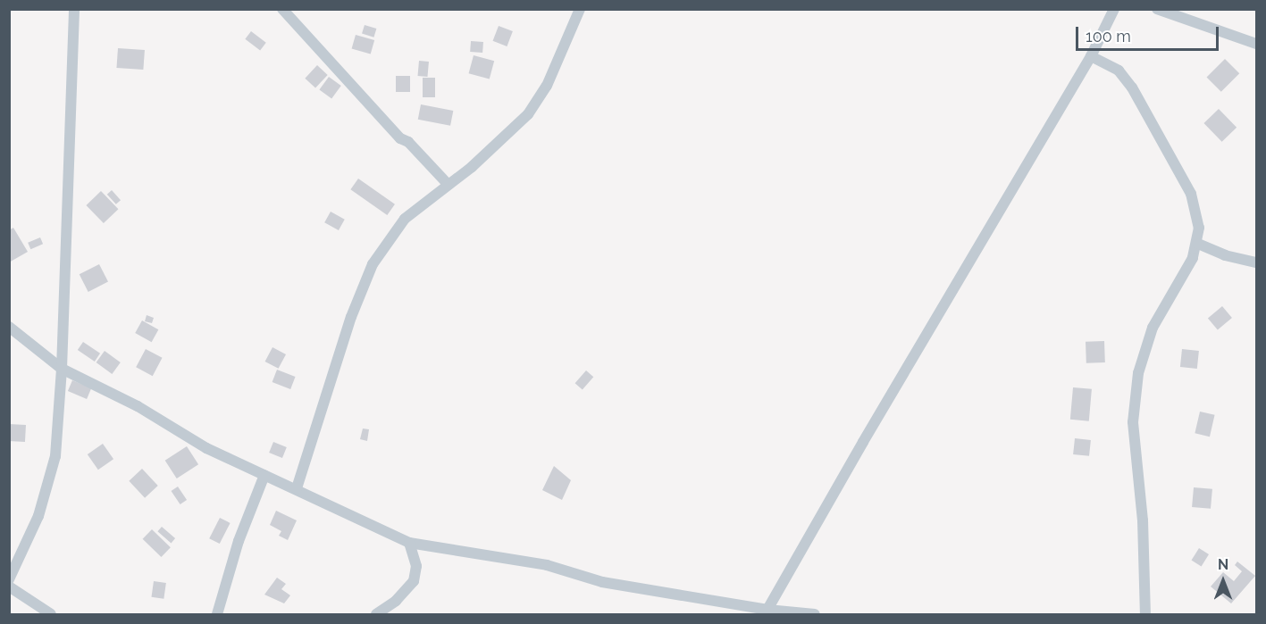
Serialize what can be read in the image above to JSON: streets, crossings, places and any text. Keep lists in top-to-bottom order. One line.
{"scale_bar":"100 m","north":"top"}
